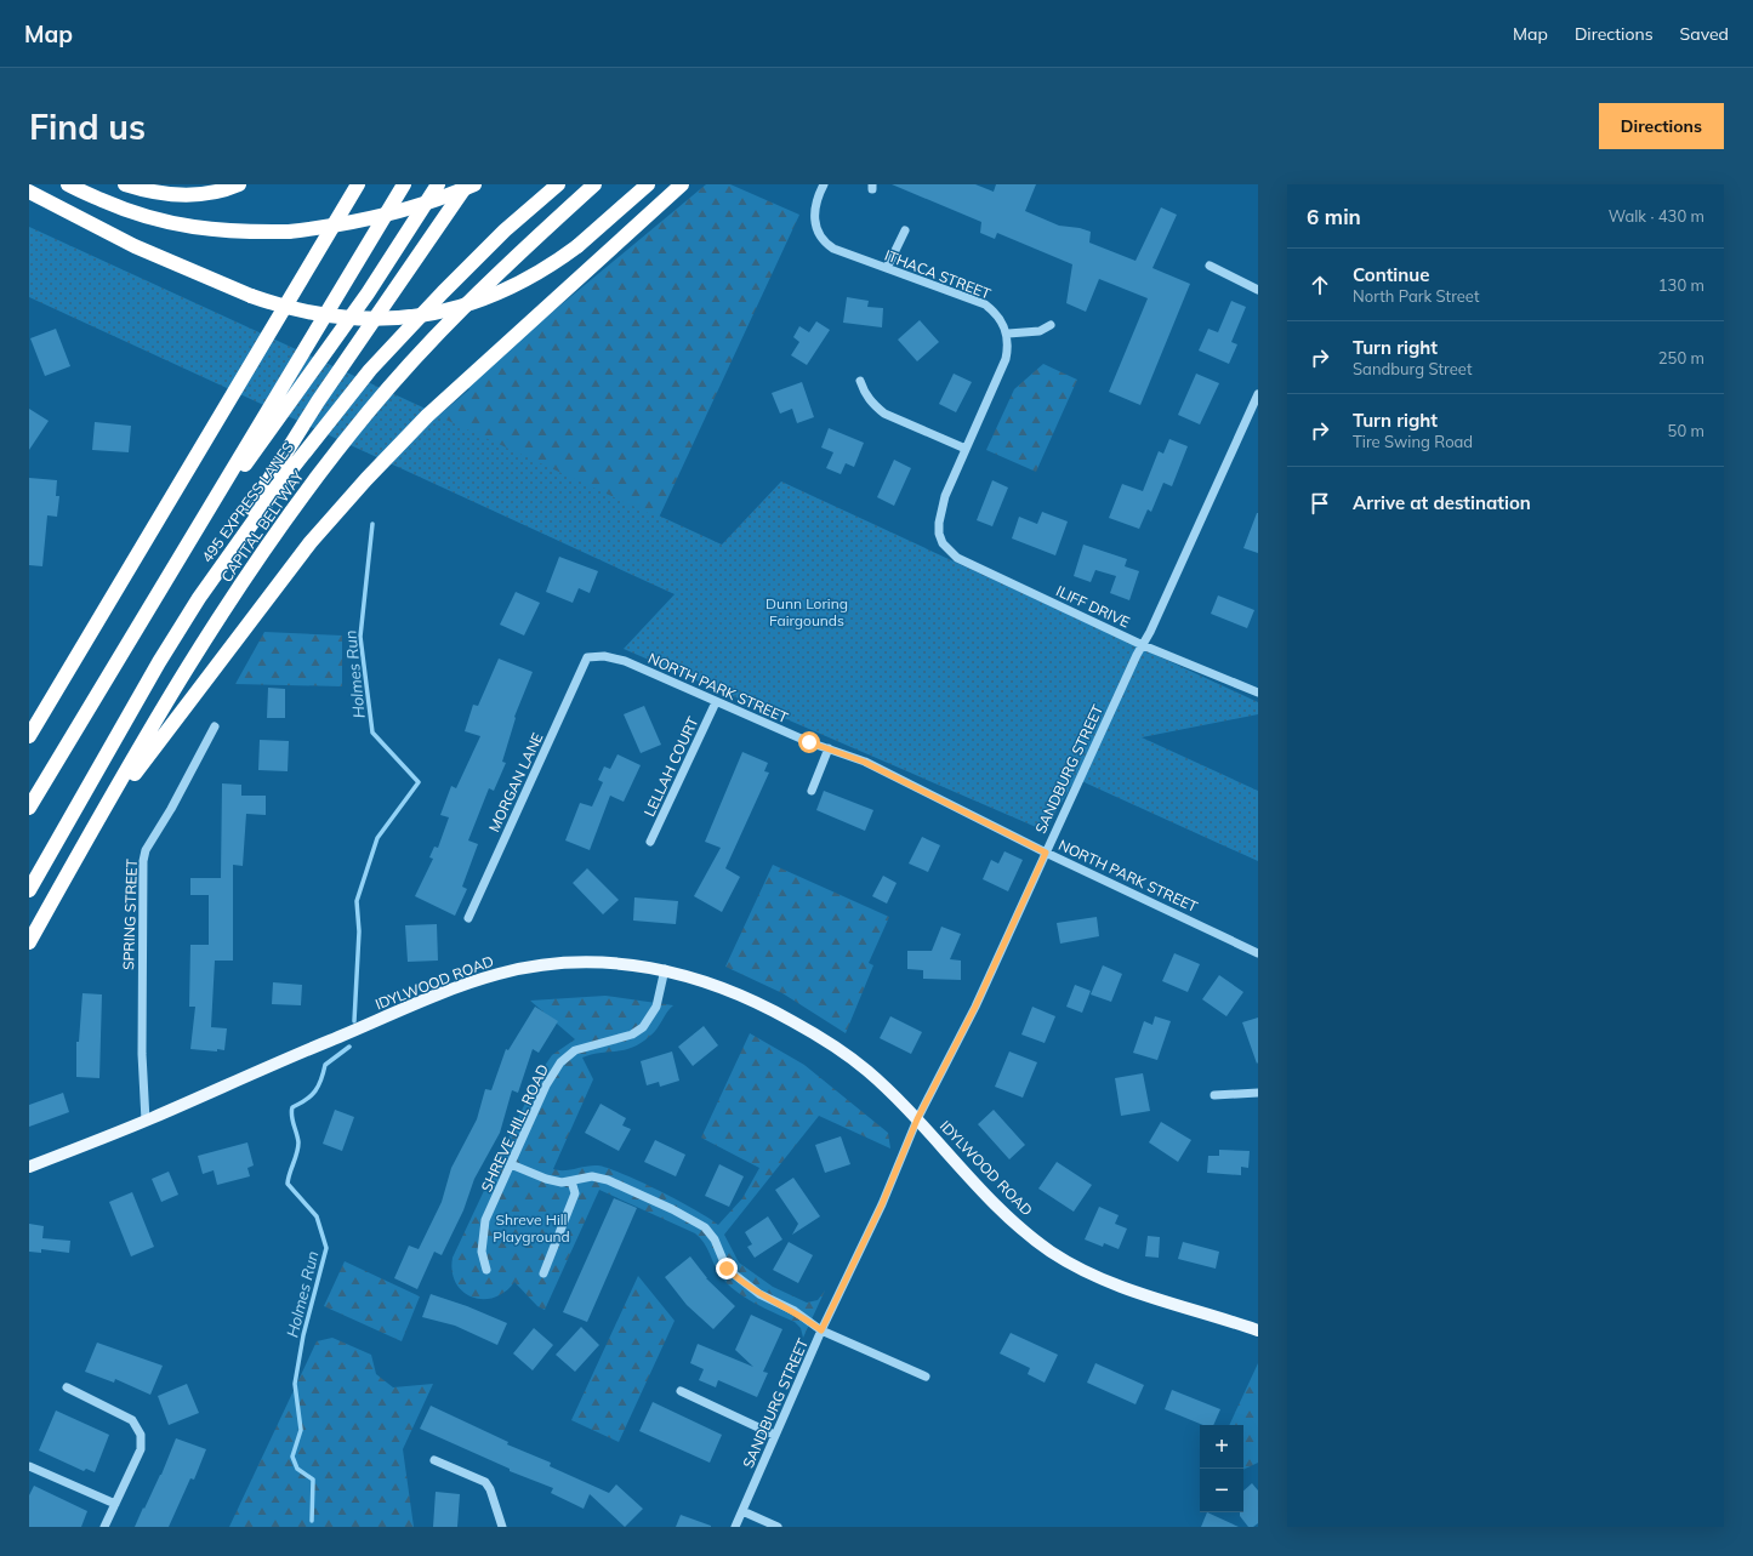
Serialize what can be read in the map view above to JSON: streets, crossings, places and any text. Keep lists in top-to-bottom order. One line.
{"streets":{"highway":["495 EXPRESS LANES","CAPITAL BELTWAY"],"main road":["IDYLWOOD ROAD"],"street":["ITHACA STREET","ILIFF DRIVE","NORTH PARK STREET","LELLAH COURT","SANDBURG STREET","MORGAN LANE","SPRING STREET","SHREVE HILL ROAD"]},"crossings":[["ILIFF DRIVE","SANDBURG STREET"],["NORTH PARK STREET","LELLAH COURT"],["NORTH PARK STREET","SANDBURG STREET"],["NORTH PARK STREET","MORGAN LANE"],["SANDBURG STREET","IDYLWOOD ROAD"],["SPRING STREET","IDYLWOOD ROAD"],["IDYLWOOD ROAD","SHREVE HILL ROAD"]],"water":["Holmes Run"],"parks":["Dunn Loring Fairgounds","Shreve Hill Playground"],"page":{"header":"Map","nav":["Map","Directions","Saved"],"buttons":"Directions","title":"Find us","heading":["6 min","Walk · 430 m"],"list":[["Continue","North Park Street","130 m"],["Turn right","Sandburg Street","250 m"],["Turn right","Tire Swing Road","50 m"],"Arrive at destination"],"map_buttons":["+","−"]}}
